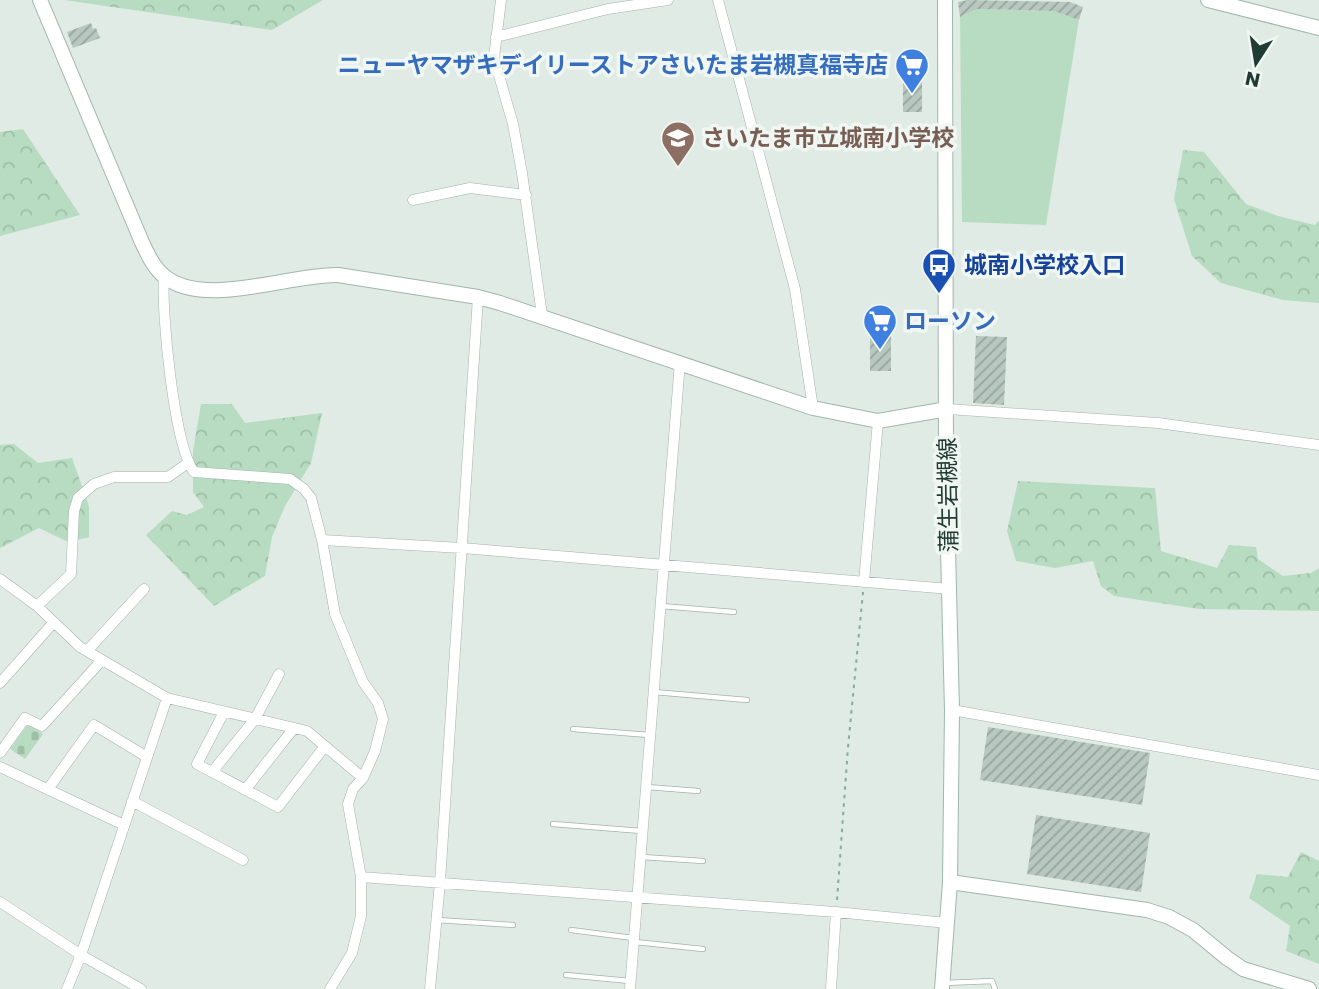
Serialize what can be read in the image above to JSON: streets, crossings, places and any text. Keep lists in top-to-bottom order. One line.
{"streets":{"street":["蒲生岩槻線"]},"places":{"supermarket":["ニューヤマザキデイリーストアさいたま岩槻真福寺店","ローソン"],"school or university":["さいたま市立城南小学校"],"bus stop":["城南小学校入口"]},"north":"bottom"}
